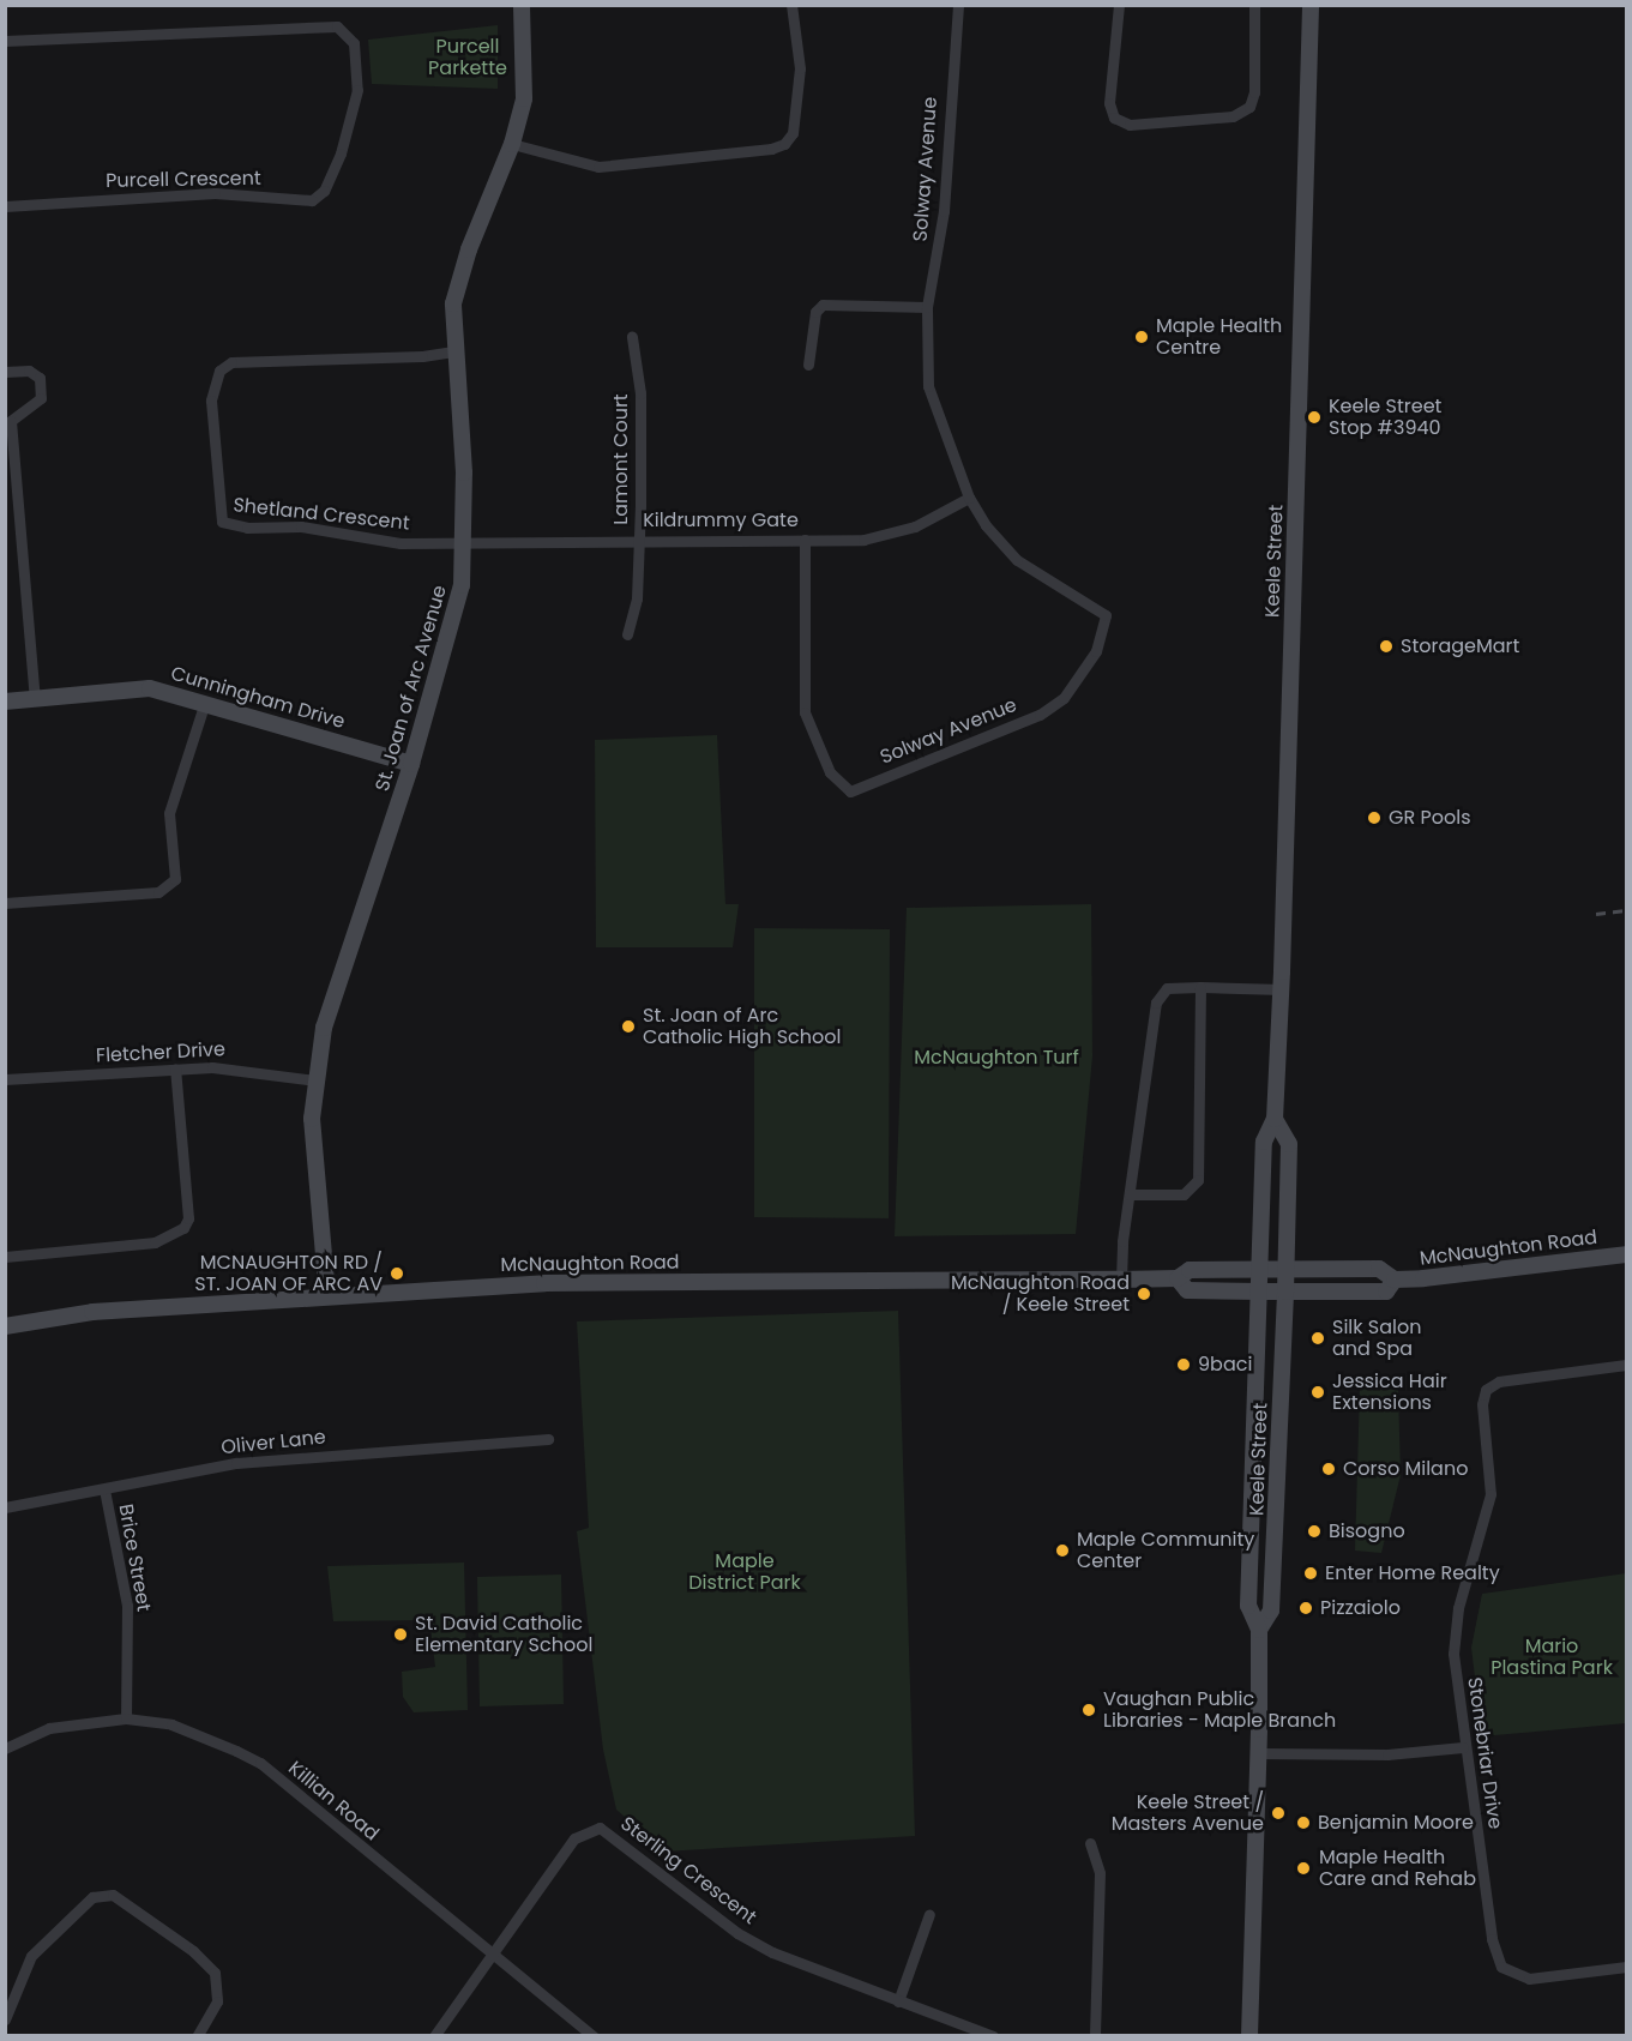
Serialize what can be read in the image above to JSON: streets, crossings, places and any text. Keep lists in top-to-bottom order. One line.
{"streets":{"street":["Solway Avenue","Purcell Crescent","Lamont Court","Shetland Crescent","Kildrummy Gate","Keele Street","St. Joan of Arc Avenue","Cunningham Drive","Fletcher Drive","McNaughton Road","Oliver Lane","Brice Street","Stonebriar Drive","Killian Road","Sterling Crescent"]},"crossings":[["Solway Avenue","Kildrummy Gate"],["Lamont Court","Kildrummy Gate"],["Shetland Crescent","Kildrummy Gate"],["Shetland Crescent","St. Joan of Arc Avenue"],["Kildrummy Gate","St. Joan of Arc Avenue"],["Keele Street","McNaughton Road"],["St. Joan of Arc Avenue","Cunningham Drive"],["St. Joan of Arc Avenue","Fletcher Drive"],["St. Joan of Arc Avenue","McNaughton Road"],["Oliver Lane","Brice Street"],["Brice Street","Killian Road"],["Killian Road","Sterling Crescent"]],"parks":["Purcell Parkette","McNaughton Turf","Maple District Park","Mario Plastina Park"],"places":["Maple Health Centre","Keele Street Stop #3940","StorageMart","GR Pools","St. Joan of Arc Catholic High School","MCNAUGHTON RD / ST. JOAN OF ARC AV","McNaughton Road / Keele Street","Silk Salon and Spa","9baci","Jessica Hair Extensions","Corso Milano","Bisogno","Maple Community Center","Enter Home Realty","Pizzaiolo","St. David Catholic Elementary School","Vaughan Public Libraries - Maple Branch","Keele Street / Masters Avenue","Benjamin Moore","Maple Health Care and Rehab"]}
